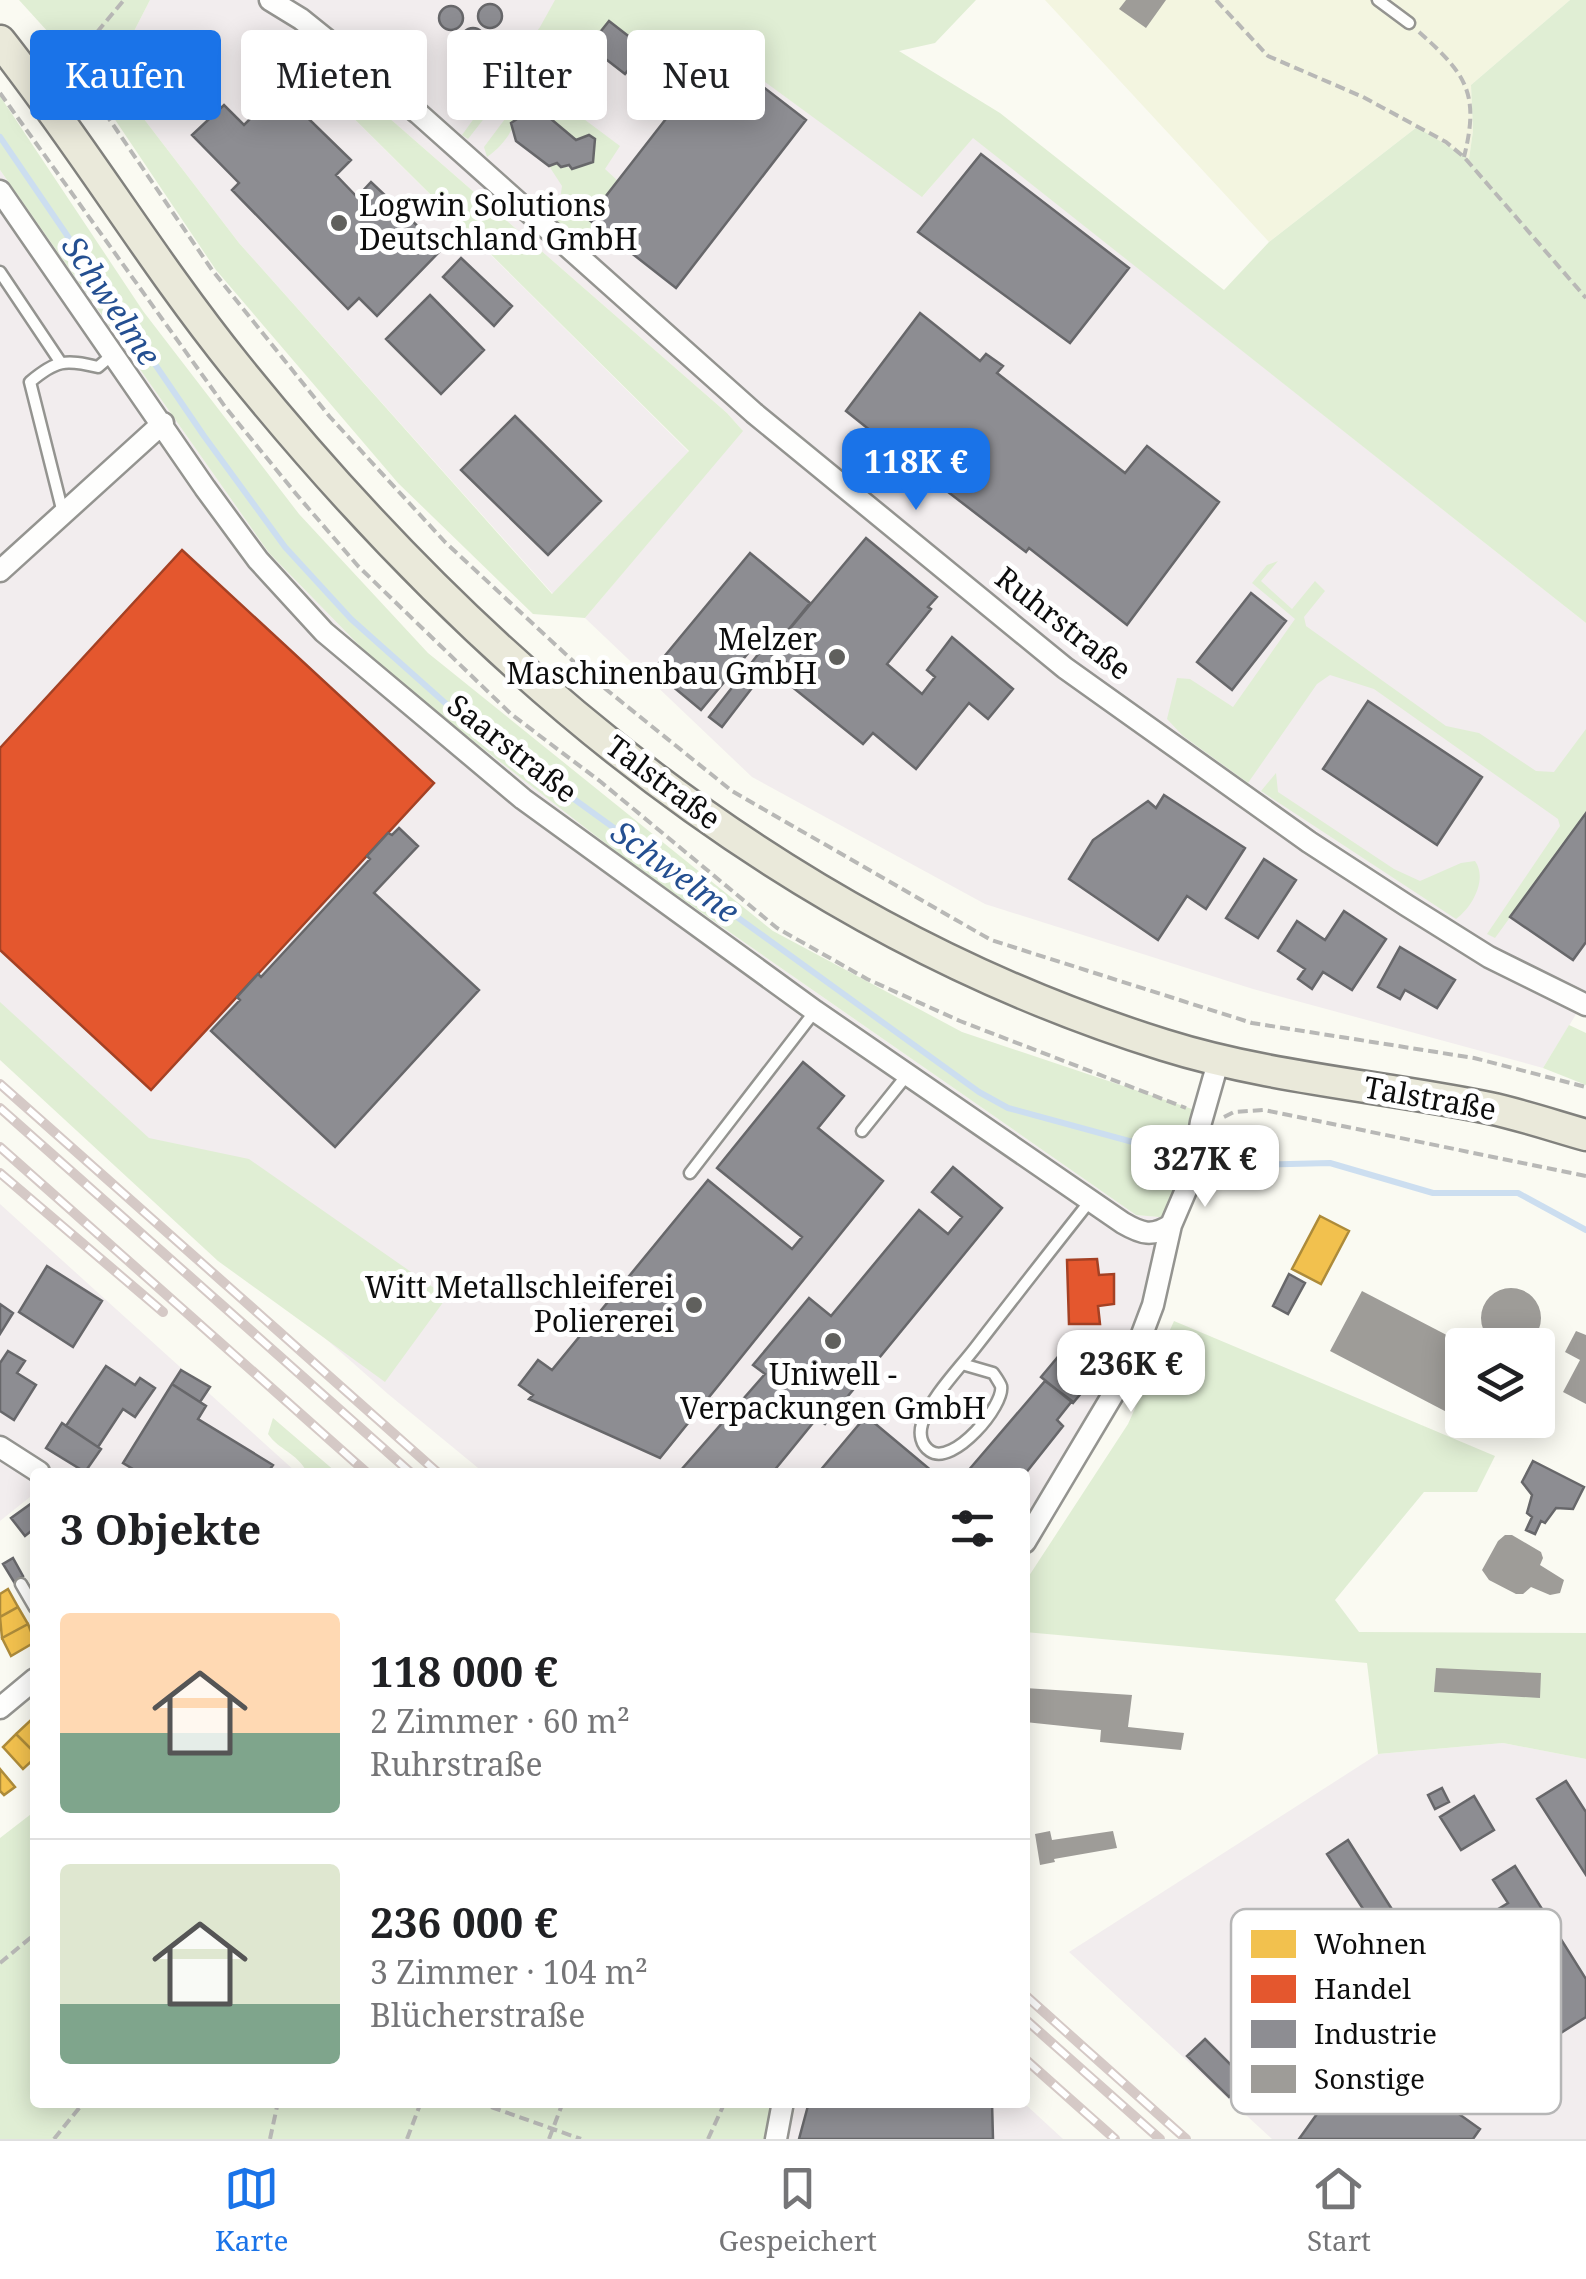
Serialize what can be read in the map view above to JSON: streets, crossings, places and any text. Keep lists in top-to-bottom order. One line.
{"streets":{"main road":["Talstraße"],"street":["Ruhrstraße","Saarstraße"]},"water":["Schwelme"],"places":["Logwin Solutions Deutschland GmbH","Melzer Maschinenbau GmbH","Witt Metallschleiferei Poliererei","Uniwell - Verpackungen GmbH"],"legend":["Wohnen","Handel","Industrie","Sonstige"],"page":{"chip":["Kaufen","Mieten","Filter","Neu"],"price":["118K €","327K €","236K €"],"heading":"3 Objekte","list":[{"name":"118 000 €","note":"2 Zimmer · 60 m² · Ruhrstraße"},{"name":"236 000 €","note":"3 Zimmer · 104 m² · Blücherstraße"}],"tabs":["Karte","Gespeichert","Start"]}}
